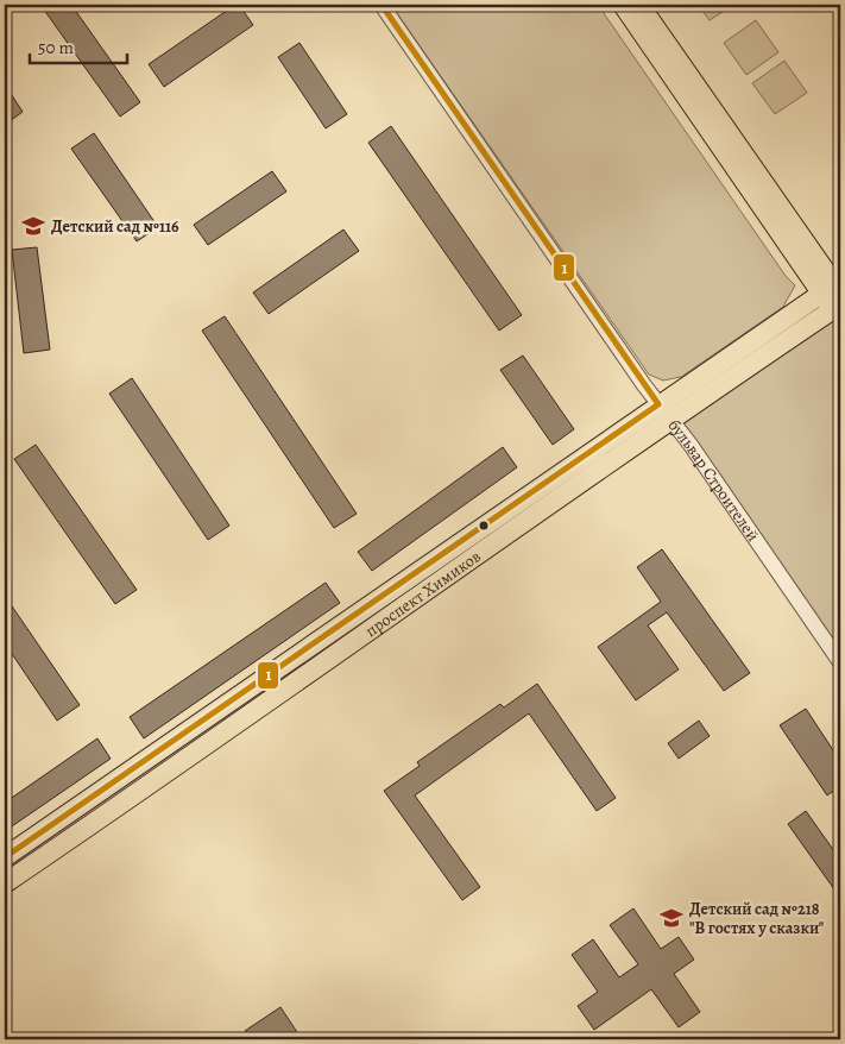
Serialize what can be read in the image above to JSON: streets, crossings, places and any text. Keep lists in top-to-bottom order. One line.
{"streets":{"main road":["проспект Химиков"],"street":["бульвар Строителей"]},"crossings":[["бульвар Строителей","проспект Химиков"]],"places":{"school or university":["Детский сад №116","Детский сад №218 \"В гостях у сказки\""]},"lines":["transit line 1"],"scale_bar":"50 m"}
